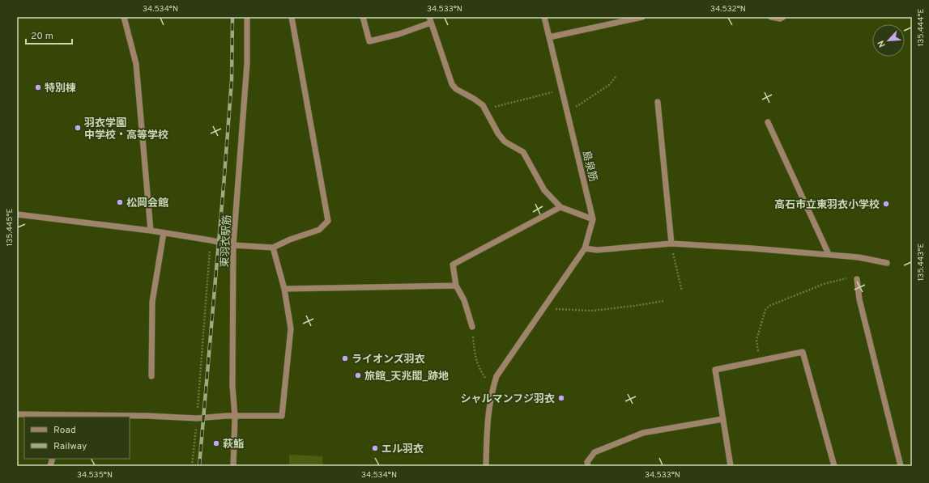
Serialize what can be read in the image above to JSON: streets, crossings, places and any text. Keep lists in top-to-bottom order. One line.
{"streets":{"street":["島泉筋","東羽衣駅筋"]},"places":["特別棟","羽衣学園 中学校・高等学校","松岡会館","高石市立東羽衣小学校","ライオンズ羽衣","旅館_天兆閣_跡地","シャルマンフジ羽衣","萩鮨","エル羽衣"],"legend":["Road","Railway"],"scale_bar":"20 m","north":"bottom left","coordinates":["34.534°N","34.533°N","34.532°N","135.444°E","135.445°E","135.443°E","34.535°N"]}
